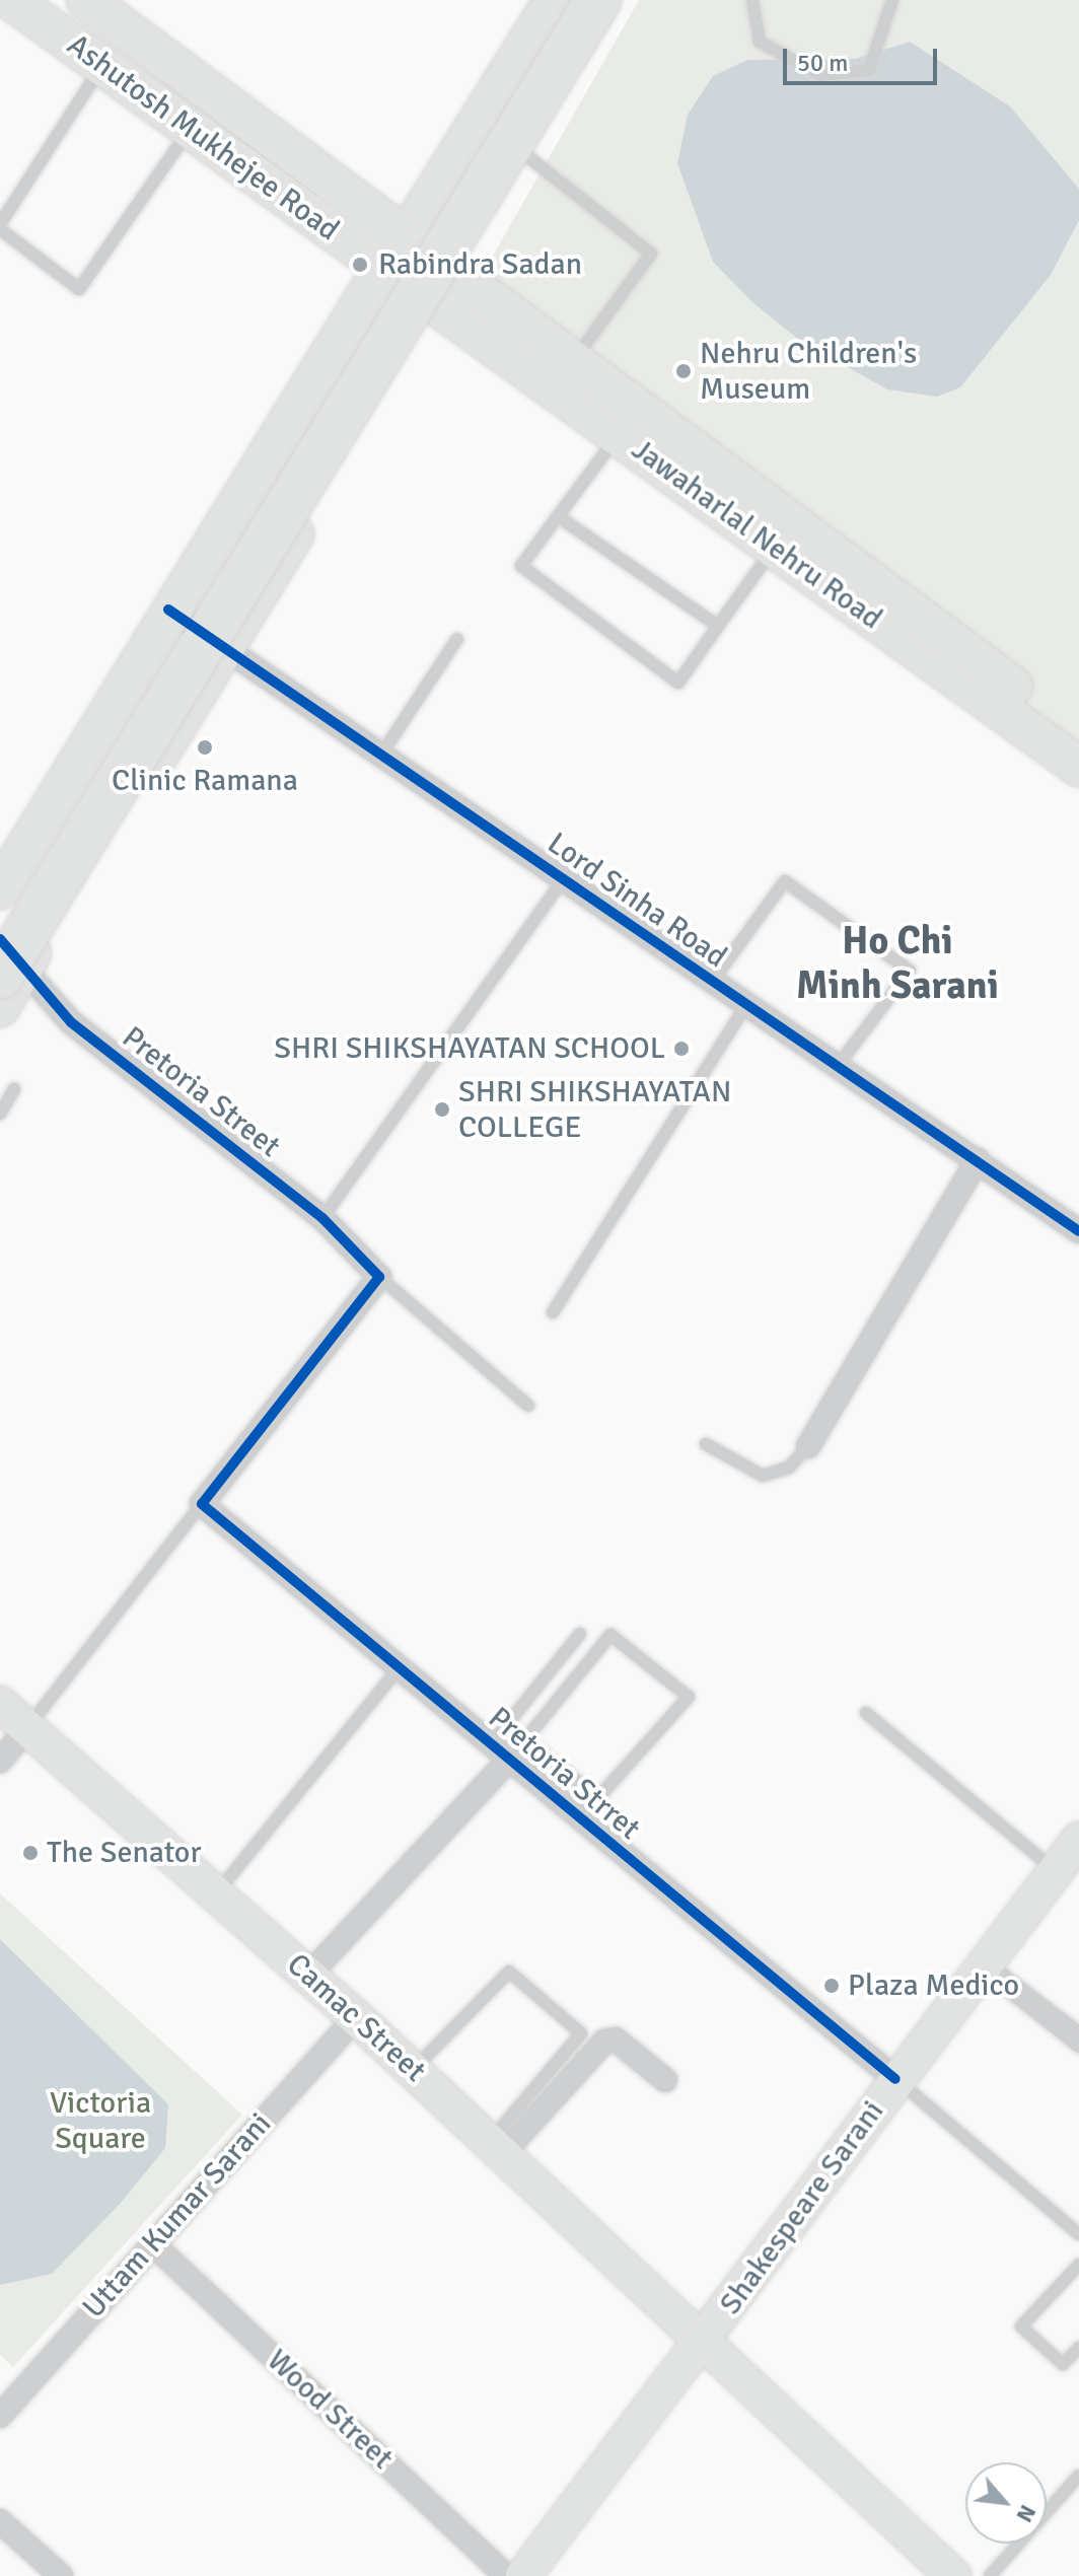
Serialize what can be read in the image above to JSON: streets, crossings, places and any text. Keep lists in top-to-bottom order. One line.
{"streets":{"main road":["Ashutosh Mukhejee Road","Jawaharlal Nehru Road","Camac Street","Shakespeare Sarani"],"street":["Lord Sinha Road","Pretoria Street","Pretoria Strret","Uttam Kumar Sarani","Wood Street"]},"crossings":[["Ashutosh Mukhejee Road","Jawaharlal Nehru Road"],["Pretoria Strret","Shakespeare Sarani"],["Camac Street","Shakespeare Sarani"],["Camac Street","Uttam Kumar Sarani"],["Uttam Kumar Sarani","Wood Street"]],"districts":["Ho Chi Minh Sarani"],"parks":["Victoria Square"],"places":["Rabindra Sadan","Nehru Children's Museum","Clinic Ramana","SHRI SHIKSHAYATAN SCHOOL","SHRI SHIKSHAYATAN COLLEGE","The Senator","Plaza Medico"],"scale_bar":"50 m","north":"bottom right"}
